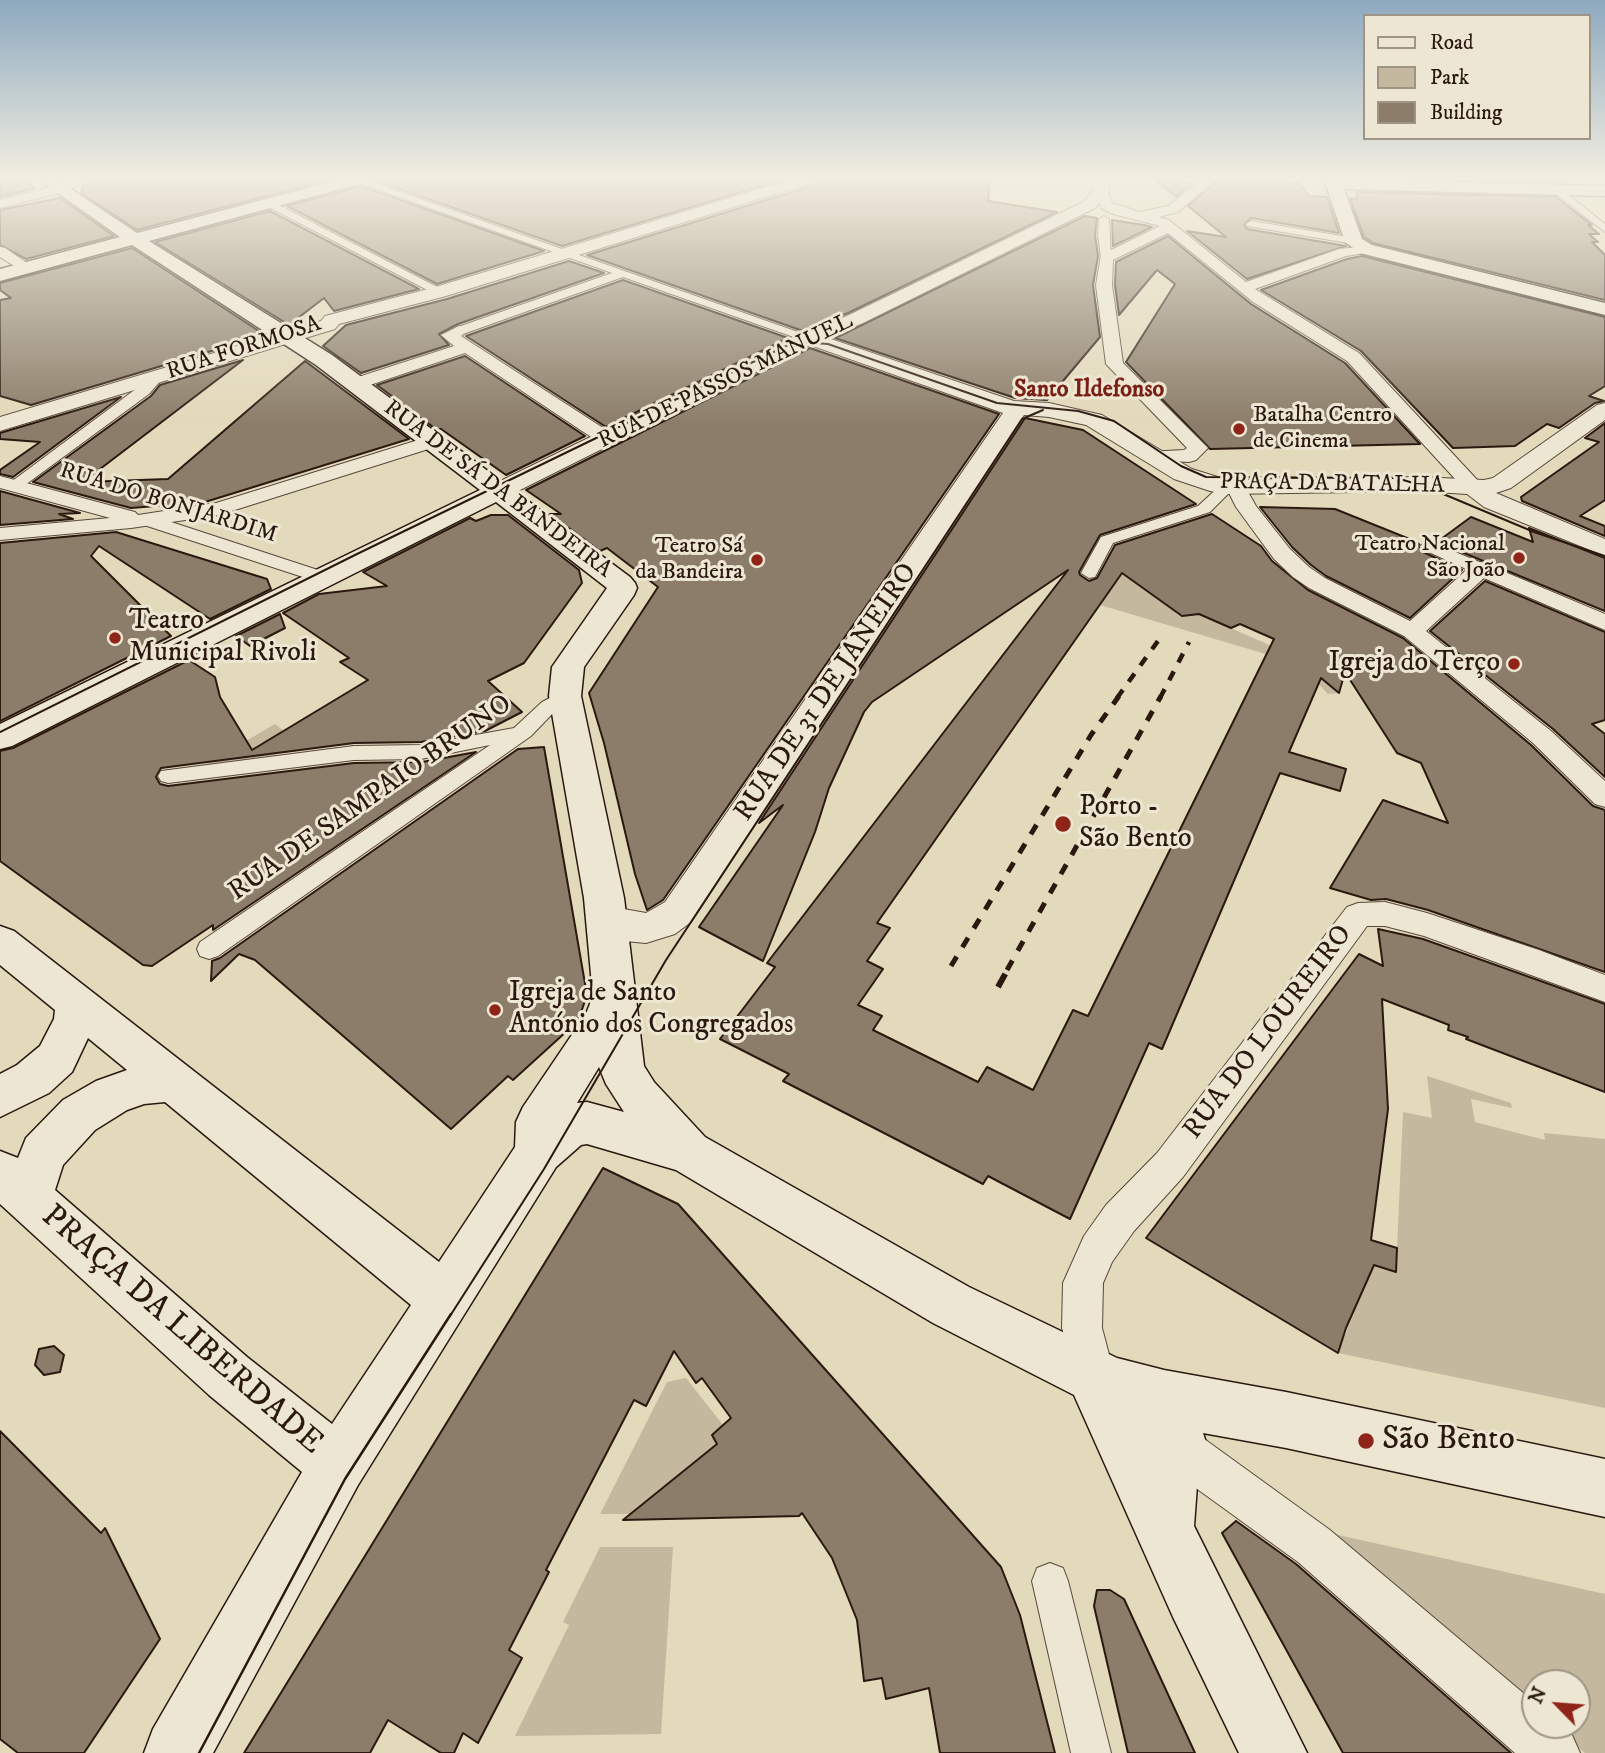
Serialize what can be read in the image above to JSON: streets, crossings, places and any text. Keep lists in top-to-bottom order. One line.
{"streets":{"main road":["RUA DE SÁ DA BANDEIRA","PRAÇA DA LIBERDADE"],"street":["RUA FORMOSA","RUA DE PASSOS MANUEL","PRAÇA DA BATALHA","RUA DO BONJARDIM","RUA DE 31 DE JANEIRO","RUA DE SAMPAIO BRUNO","RUA DO LOUREIRO"]},"crossings":[["RUA FORMOSA","RUA DE SÁ DA BANDEIRA"],["RUA DE PASSOS MANUEL","PRAÇA DA BATALHA"],["RUA DE PASSOS MANUEL","RUA DE SÁ DA BANDEIRA"],["PRAÇA DA BATALHA","RUA DE 31 DE JANEIRO"],["RUA DE SÁ DA BANDEIRA","RUA DE 31 DE JANEIRO"],["RUA DE SÁ DA BANDEIRA","RUA DE SAMPAIO BRUNO"]],"districts":["Santo Ildefonso"],"places":["Batalha Centro de Cinema","Teatro Nacional São João","Teatro Sá da Bandeira","Teatro Municipal Rivoli","Igreja do Terço","Porto - São Bento","Igreja de Santo António dos Congregados","São Bento"],"legend":["Road","Park","Building"],"north":"top left"}
